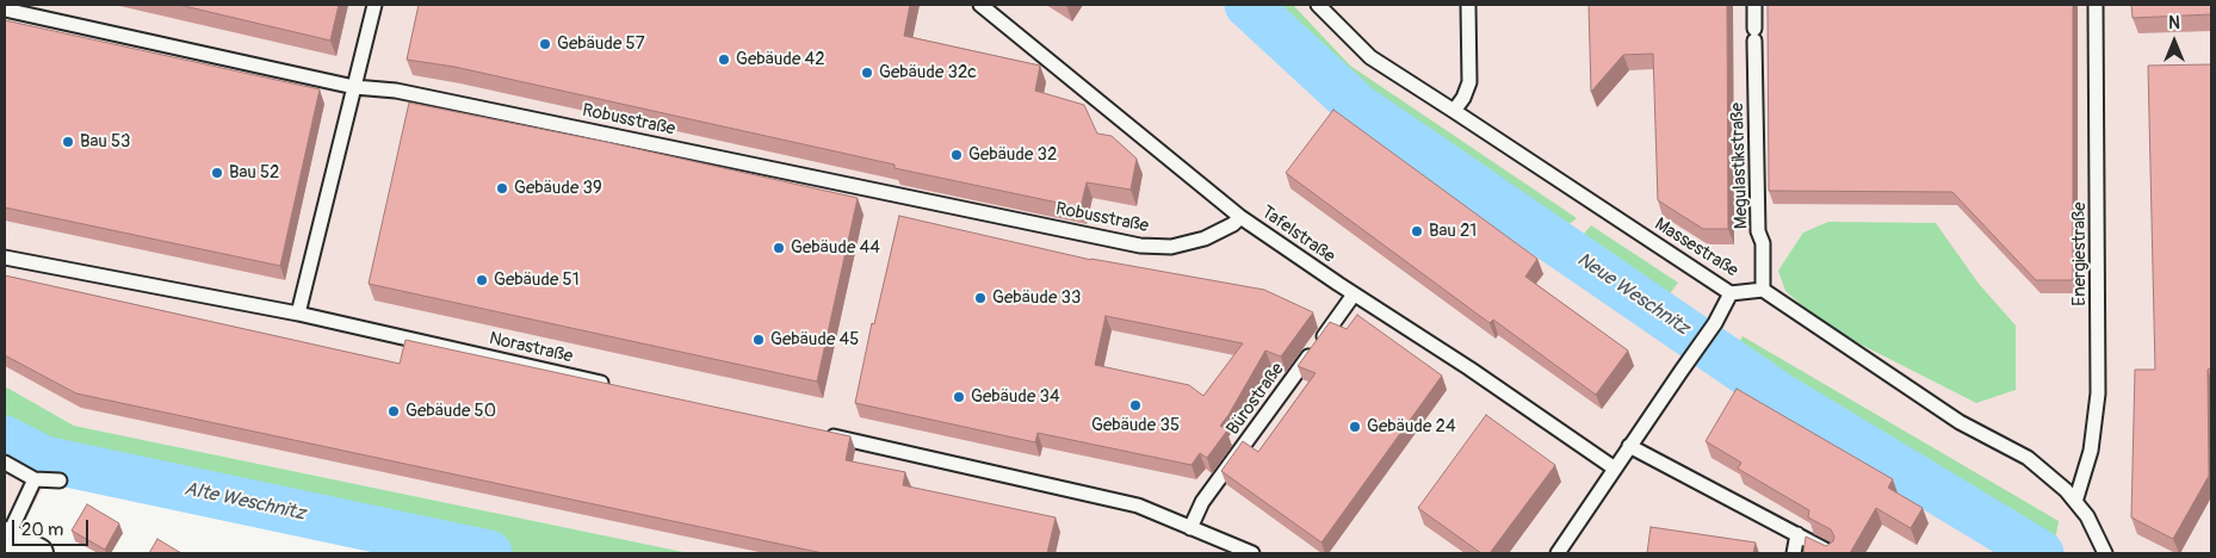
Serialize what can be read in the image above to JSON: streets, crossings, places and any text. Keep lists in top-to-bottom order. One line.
{"streets":{"lane":["Robusstraße","Megulastikstraße","Tafelstraße","Massestraße","Energiestraße","Norastraße","Bürostraße"]},"crossings":[["Robusstraße","Tafelstraße"],["Megulastikstraße","Massestraße"],["Tafelstraße","Bürostraße"]],"water":["Neue Weschnitz","Alte Weschnitz"],"places":["Gebäude 57","Gebäude 42","Gebäude 32c","Bau 53","Gebäude 32","Bau 52","Gebäude 39","Bau 21","Gebäude 44","Gebäude 51","Gebäude 33","Gebäude 45","Gebäude 34","Gebäude 35","Gebäude 50","Gebäude 24"],"scale_bar":"20 m","north":"top"}
